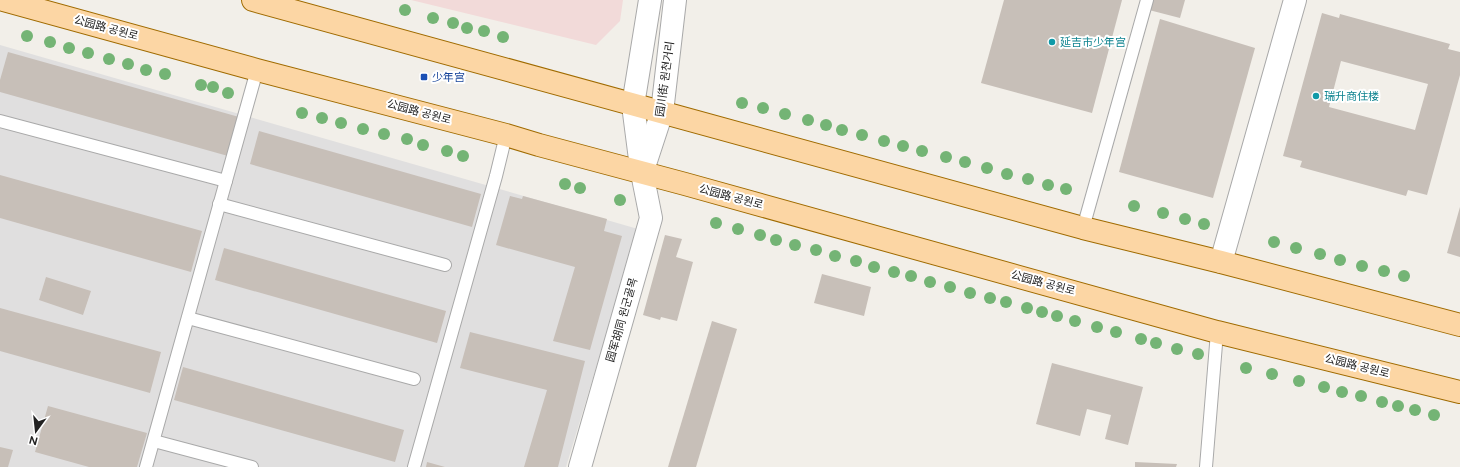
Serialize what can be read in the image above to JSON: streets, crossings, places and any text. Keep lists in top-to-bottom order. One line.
{"streets":{"main road":["公园路 공원로"],"street":["园川街 원천거리","园军胡同 원군골목"]},"crossings":[["公园路 공원로","园川街 원천거리"],["公园路 공원로","园军胡同 원군골목"],["园川街 원천거리","园军胡同 원군골목"]],"places":{"other":["延吉市少年宫","瑞升商住楼"],"transit":["少年宫"]},"north":"bottom"}
